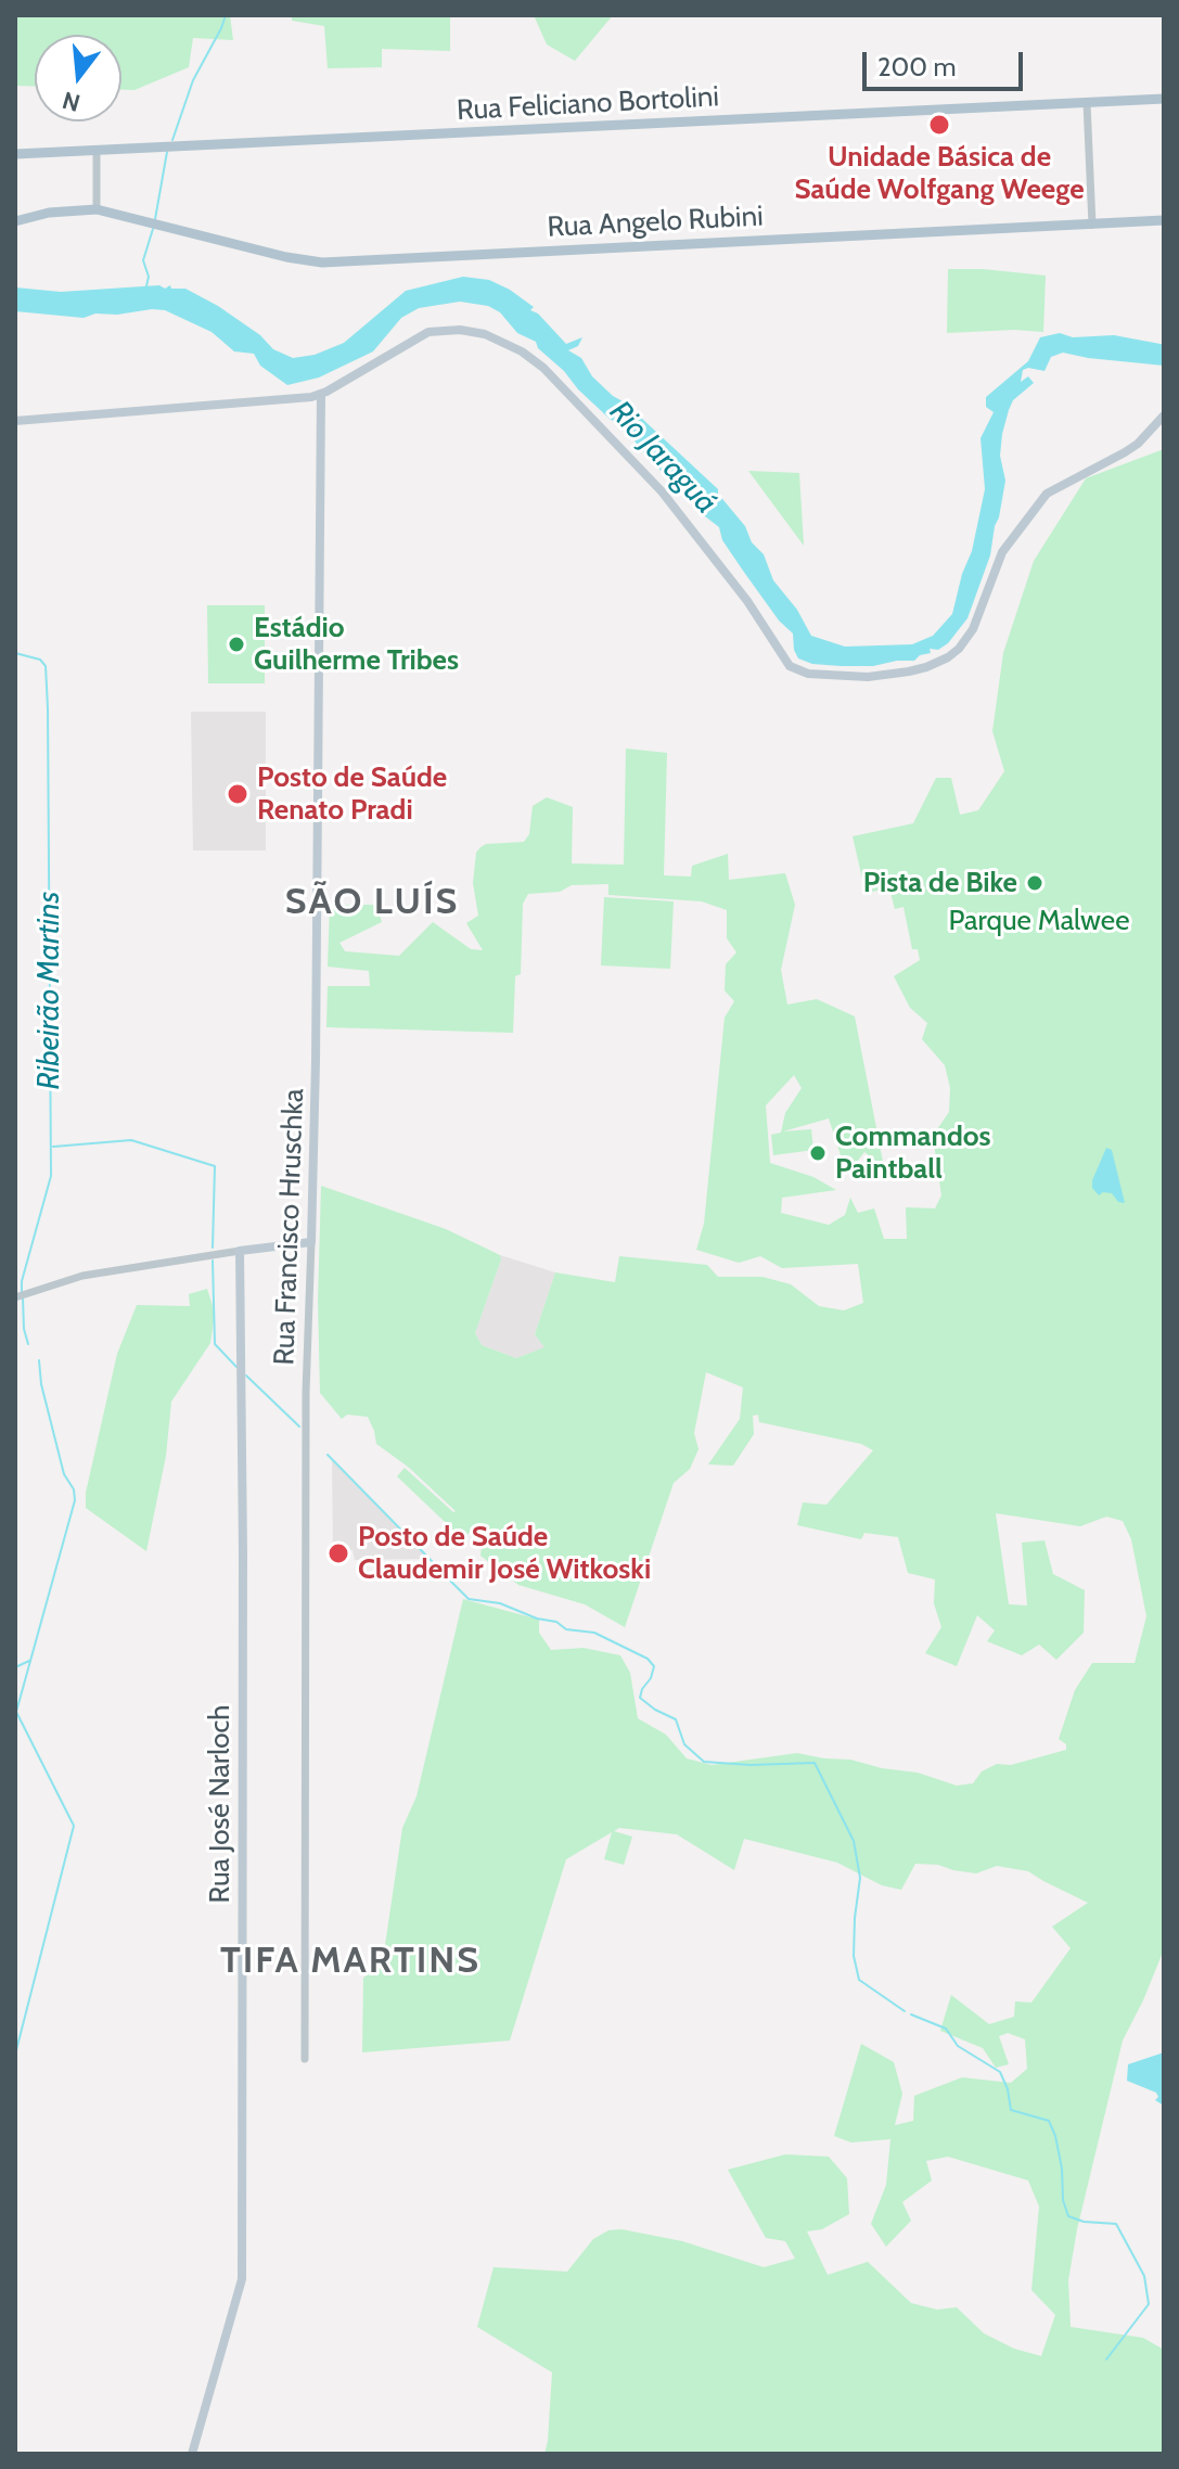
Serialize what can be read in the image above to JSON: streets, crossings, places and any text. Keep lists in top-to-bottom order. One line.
{"streets":{"main road":["Rua Feliciano Bortolini","Rua Angelo Rubini","Rua Francisco Hruschka","Rua José Narloch"]},"districts":["SÃO LUÍS","TIFA MARTINS"],"water":["Rio Jaraguá","Ribeirão Martins"],"parks":["Parque Malwee"],"places":["Unidade Básica de Saúde Wolfgang Weege","Estádio Guilherme Tribes","Posto de Saúde Renato Pradi","Pista de Bike","Commandos Paintball","Posto de Saúde Claudemir José Witkoski"],"scale_bar":"200 m","north":"bottom"}
